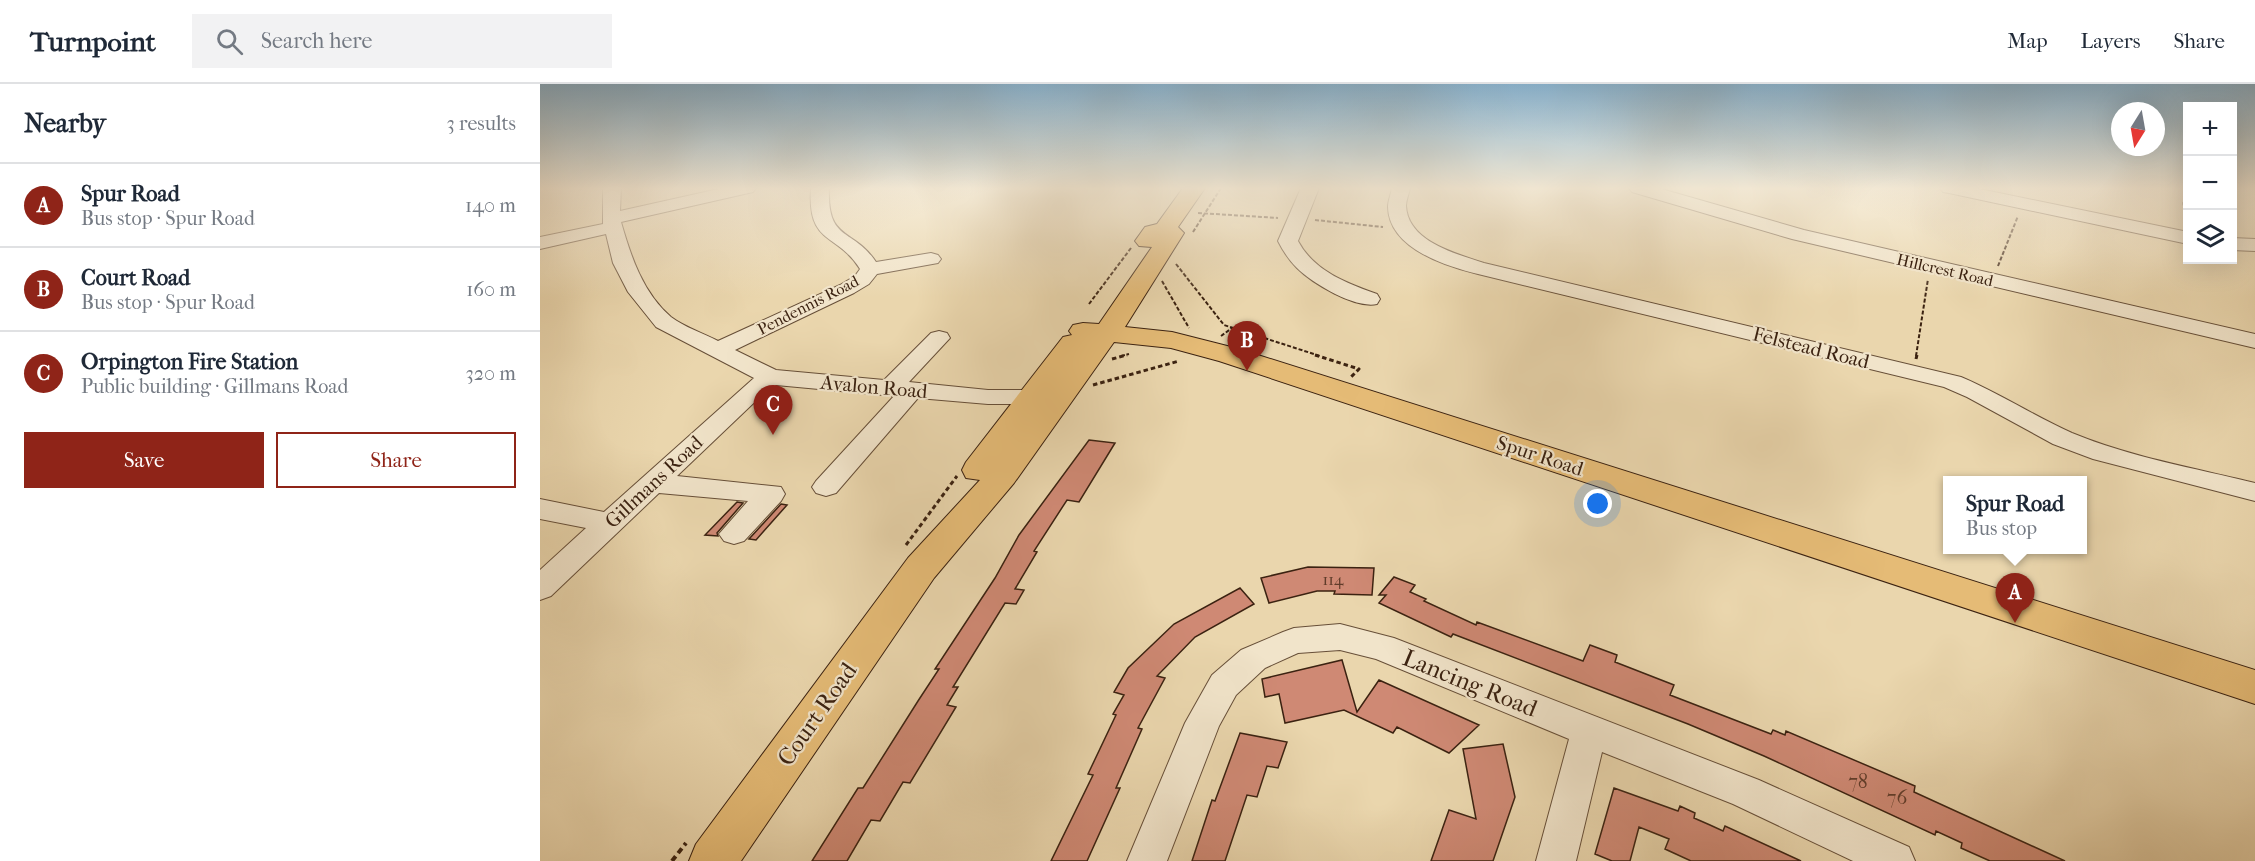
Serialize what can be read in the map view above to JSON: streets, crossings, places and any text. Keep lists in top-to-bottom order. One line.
{"streets":{"main road":["Spur Road","Court Road"],"street":["Hillcrest Road","Pendennis Road","Felstead Road","Avalon Road","Gillmans Road","Lancing Road"]},"crossings":[["Pendennis Road","Avalon Road"],["Avalon Road","Gillmans Road"],["Avalon Road","Court Road"]],"house_numbers":["114","78","76"],"north":"bottom","page":{"header":"Turnpoint","search":"Search here","nav":["Map","Layers","Share"],"heading":["Nearby","3 results"],"map_buttons":["+","−"],"list":[{"mark":"A","name":"Spur Road","note":"Bus stop · Spur Road","value":"140 m"},{"mark":"B","name":"Court Road","note":"Bus stop · Spur Road","value":"160 m"},{"mark":"C","name":"Orpington Fire Station","note":"Public building · Gillmans Road","value":"320 m"}],"pins":["B","C","A"],"buttons":["Save","Share"],"popup":["Spur Road","Bus stop"]}}
